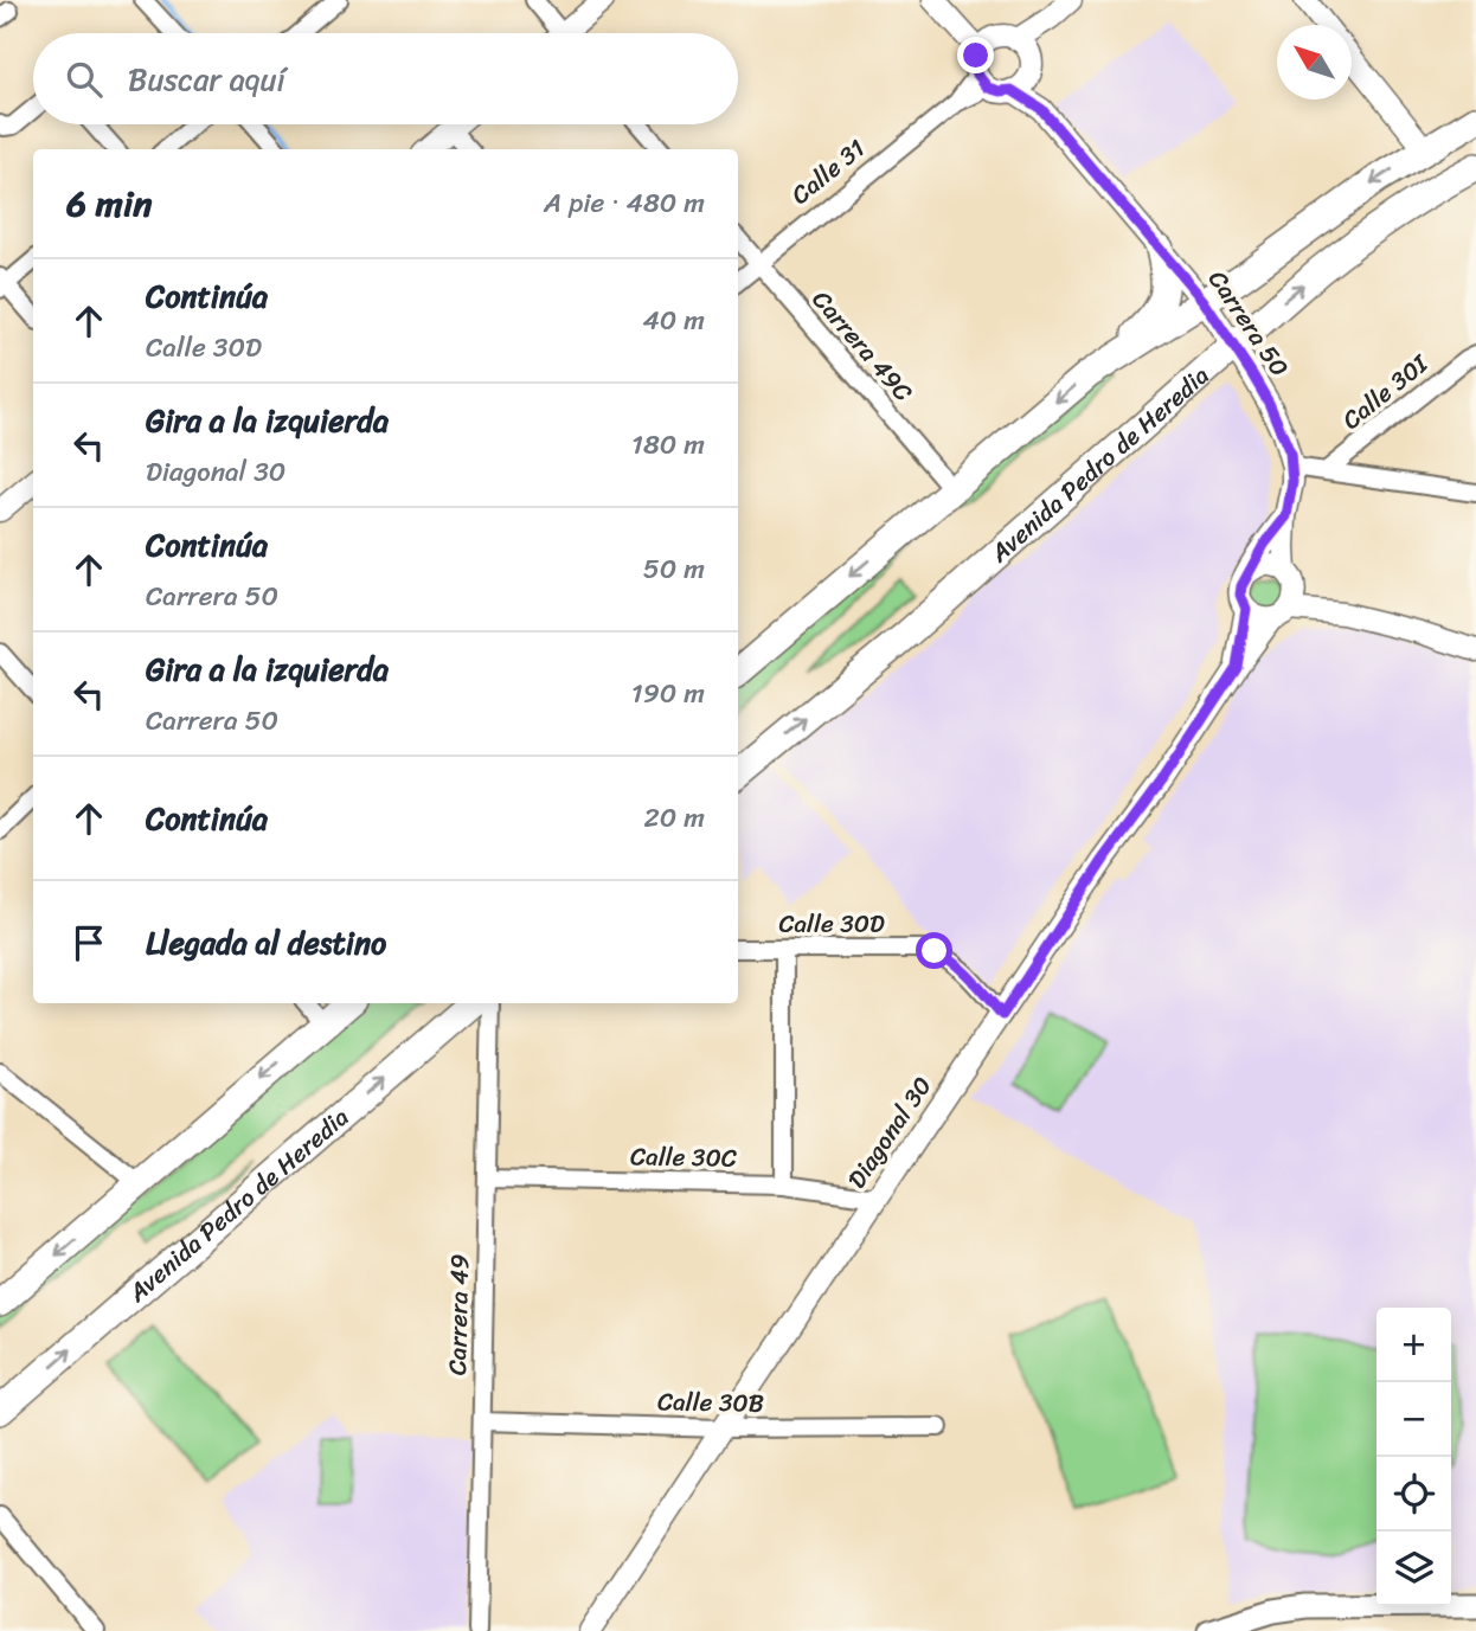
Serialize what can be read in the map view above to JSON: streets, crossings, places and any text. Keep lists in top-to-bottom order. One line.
{"streets":{"highway":["Avenida Pedro de Heredia"],"street":["Calle 31","Carrera 50","Carrera 49C","Calle 30I","Calle 30D","Diagonal 30","Calle 30C","Carrera 49","Calle 30B"]},"crossings":[["Calle 31","Carrera 50"],["Calle 31","Carrera 49C"],["Carrera 50","Avenida Pedro de Heredia"],["Carrera 50","Diagonal 30"],["Calle 30D","Diagonal 30"],["Diagonal 30","Calle 30C"],["Diagonal 30","Calle 30B"],["Calle 30C","Carrera 49"],["Carrera 49","Calle 30B"]],"north":"top left","page":{"search":"Buscar aquí","heading":["6 min","A pie · 480 m"],"list":[["Continúa","Calle 30D","40 m"],["Gira a la izquierda","Diagonal 30","180 m"],["Continúa","Carrera 50","50 m"],["Gira a la izquierda","Carrera 50","190 m"],["Continúa","20 m"],"Llegada al destino"],"map_buttons":["+","−"]}}
